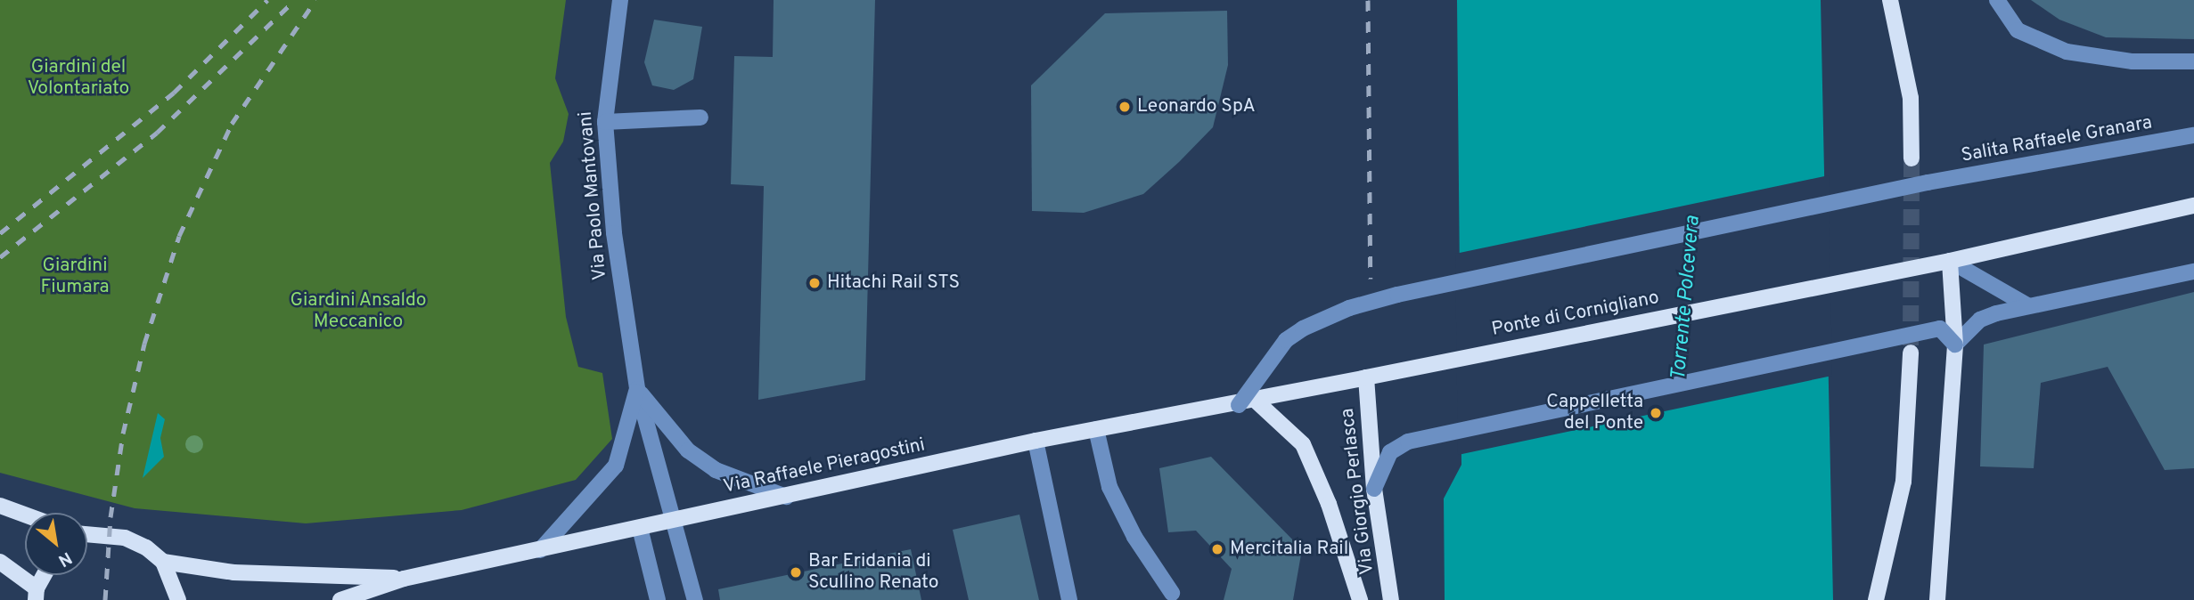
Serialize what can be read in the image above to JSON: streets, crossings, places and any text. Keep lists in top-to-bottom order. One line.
{"streets":{"main road":["Ponte di Cornigliano","Via Raffaele Pieragostini","Via Giorgio Perlasca"],"street":["Salita Raffaele Granara","Via Paolo Mantovani"]},"crossings":[["Salita Raffaele Granara","Via Raffaele Pieragostini"],["Via Paolo Mantovani","Via Raffaele Pieragostini"],["Ponte di Cornigliano","Via Raffaele Pieragostini"],["Ponte di Cornigliano","Via Giorgio Perlasca"],["Via Raffaele Pieragostini","Via Giorgio Perlasca"]],"water":["Torrente Polcevera"],"parks":["Giardini del Volontariato","Giardini Fiumara","Giardini Ansaldo Meccanico"],"places":["Leonardo SpA","Hitachi Rail STS","Cappelletta del Ponte","Mercitalia Rail","Bar Eridania di Scullino Renato"],"north":"bottom right"}
